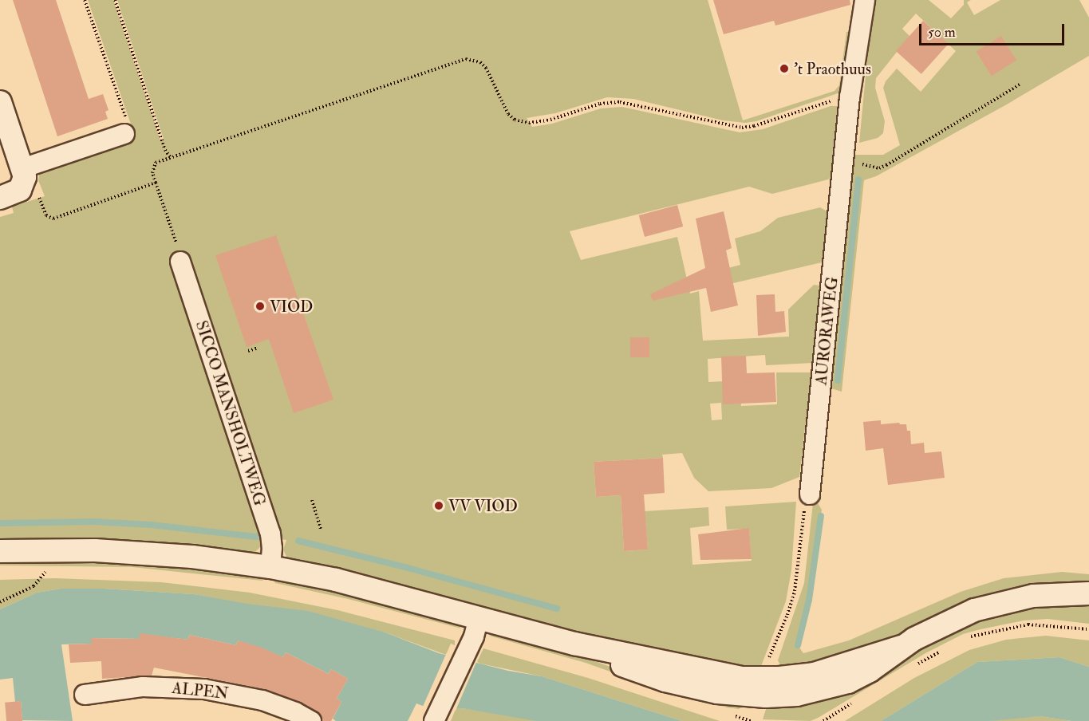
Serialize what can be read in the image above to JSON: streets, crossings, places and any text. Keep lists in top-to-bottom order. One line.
{"streets":{"street":["AURORAWEG","SICCO MANSHOLTWEG","ALPEN"]},"places":["'t Praothuus","VIOD","VV VIOD"],"scale_bar":"50 m"}
